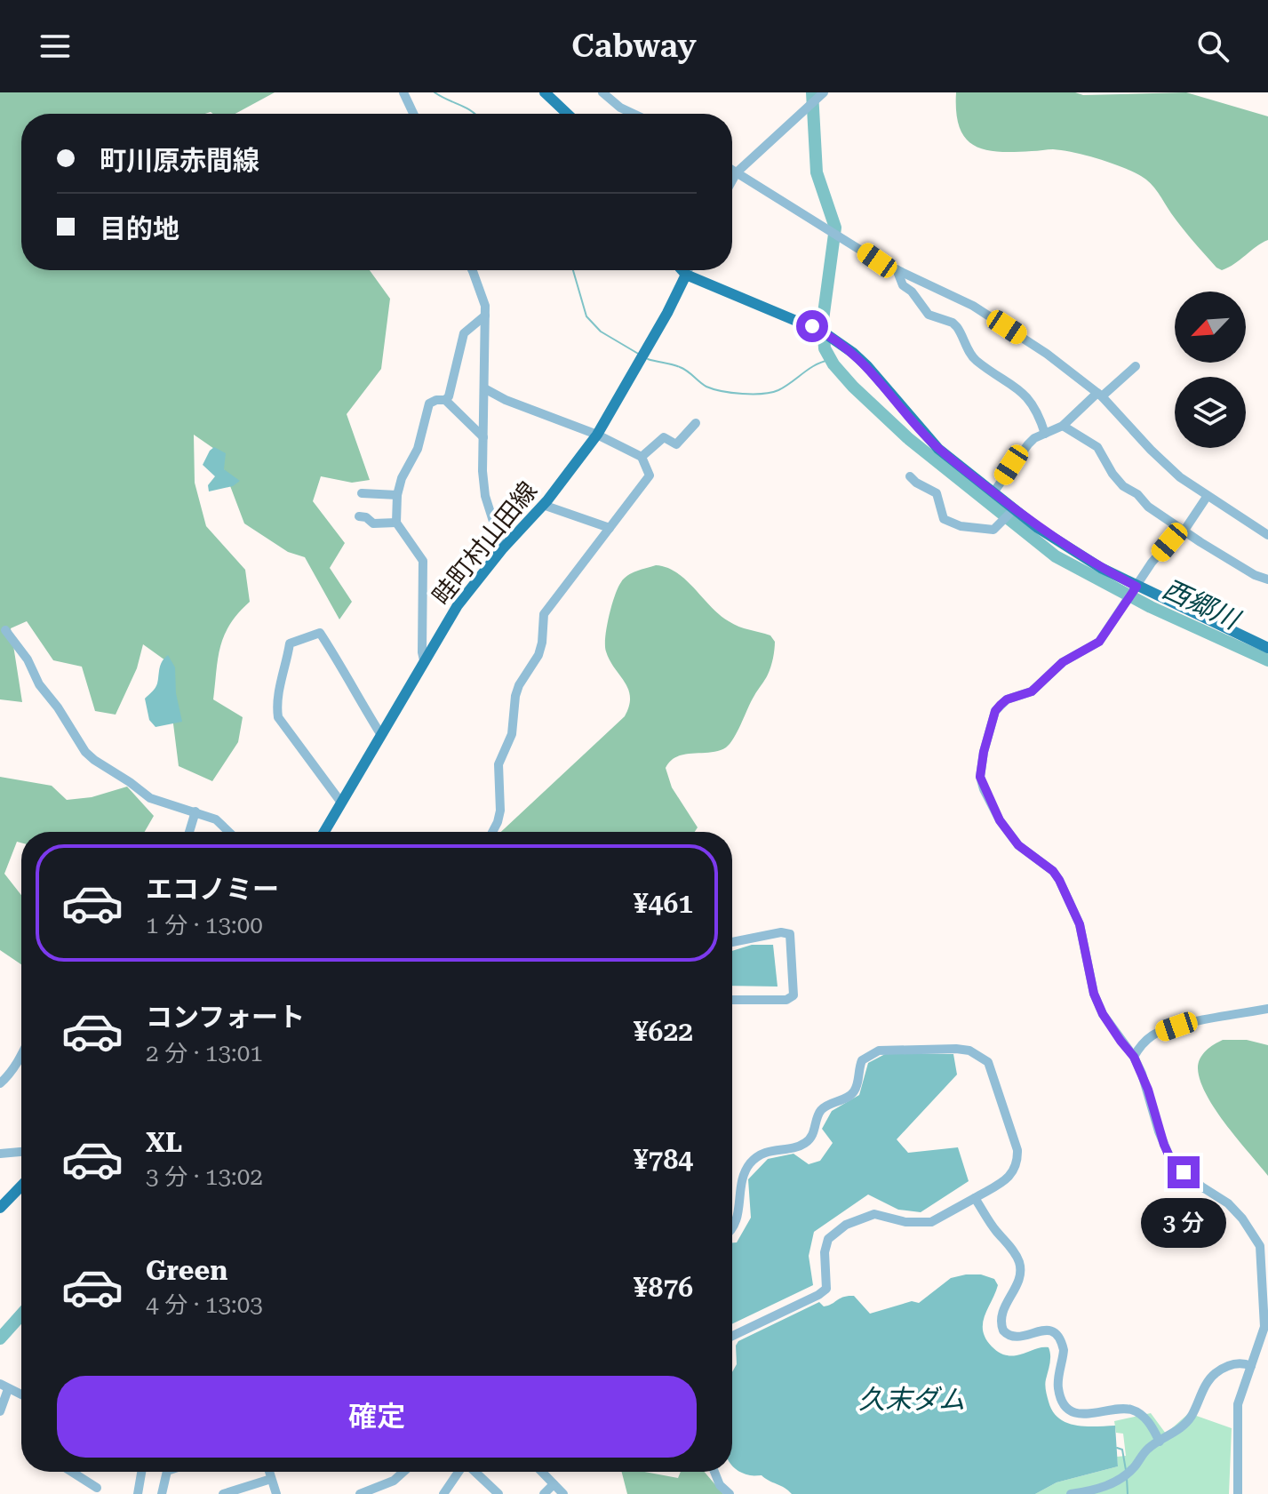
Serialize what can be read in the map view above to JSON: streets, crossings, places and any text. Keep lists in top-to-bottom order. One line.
{"streets":{"main road":["畦町村山田線"]},"water":["西郷川","久末ダム"],"north":"bottom left","page":{"header":"Cabway","banner":["町川原赤間線","目的地"],"list":[{"name":"エコノミー","note":"1 分 · 13:00","value":"¥461"},{"name":"コンフォート","note":"2 分 · 13:01","value":"¥622"},{"name":"XL","note":"3 分 · 13:02","value":"¥784"},{"name":"Green","note":"4 分 · 13:03","value":"¥876"}],"bubble":"3 分","buttons":"確定"}}
